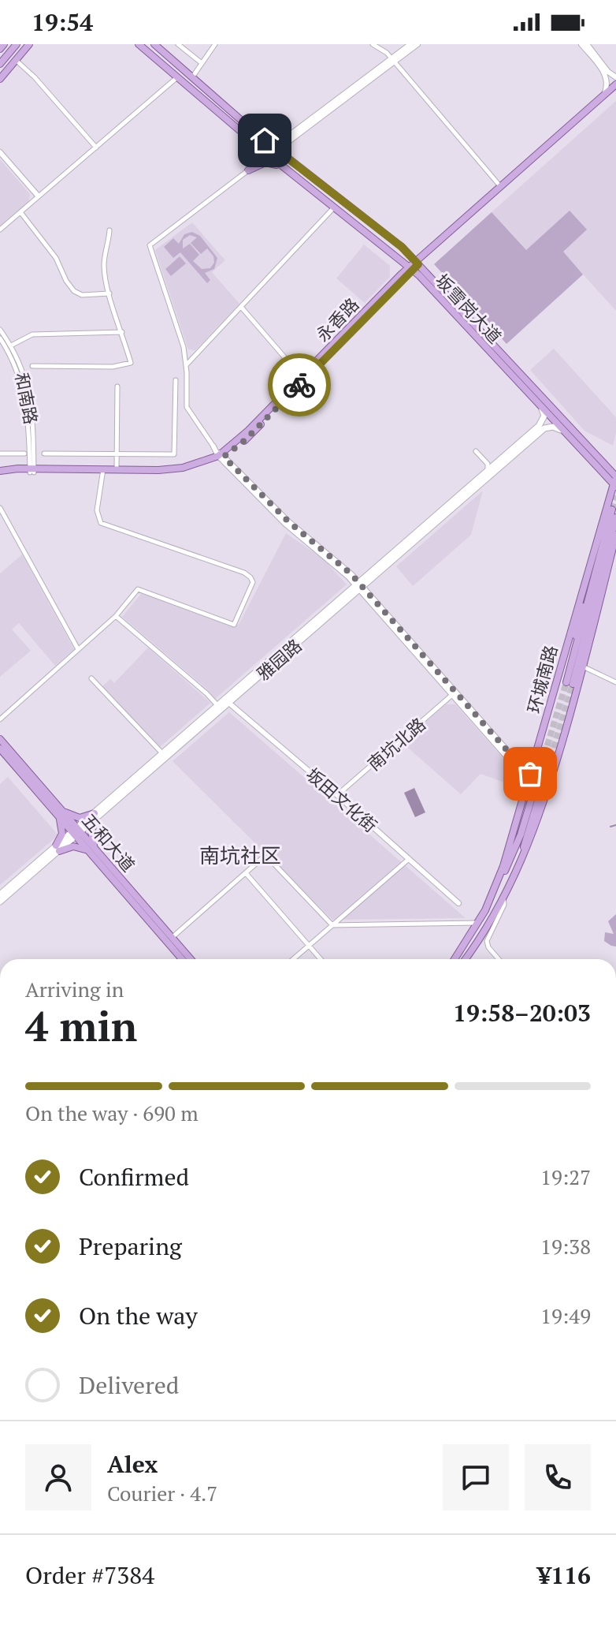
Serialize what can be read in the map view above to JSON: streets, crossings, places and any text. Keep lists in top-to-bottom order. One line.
{"streets":{"main road":["坂雪岗大道","永香路","雅园路","环城南路","五和大道"],"street":["和南路","南坑北路","坂田文化街"]},"crossings":[["坂雪岗大道","永香路"],["坂雪岗大道","雅园路"],["坂雪岗大道","环城南路"],["永香路","和南路"],["雅园路","坂田文化街"],["雅园路","五和大道"],["南坑北路","坂田文化街"]],"districts":["南坑社区"],"page":{"status":"19:54","heading":["4 min","Arriving in","19:58–20:03"],"panel":["Alex","Courier · 4.7","Order #7384","¥116"],"bar":"On the way · 690 m","list":[["Confirmed","19:27"],["Preparing","19:38"],["On the way","19:49"],"Delivered"]}}
